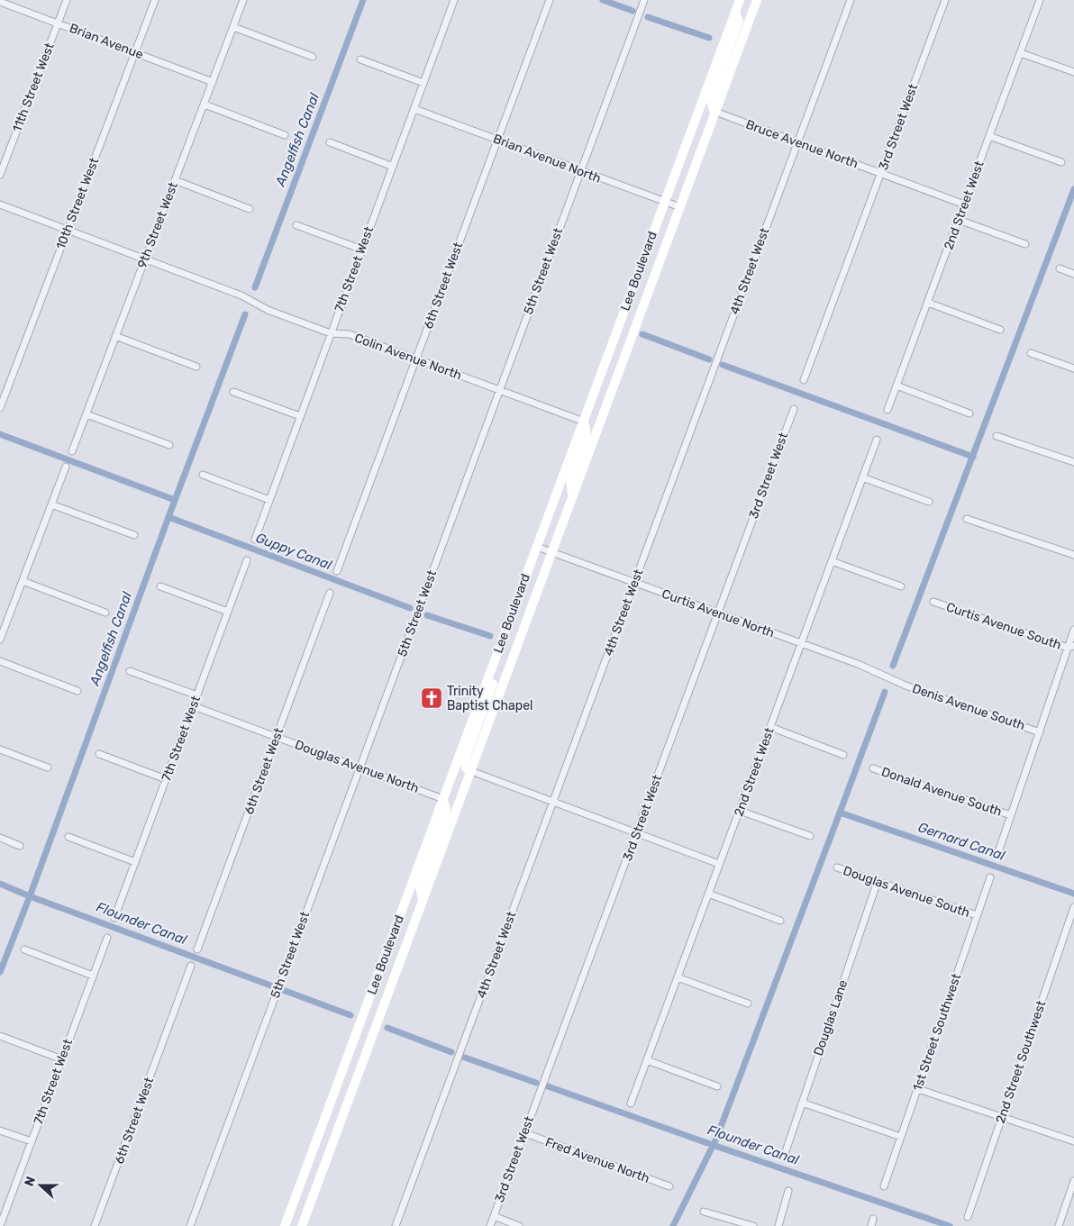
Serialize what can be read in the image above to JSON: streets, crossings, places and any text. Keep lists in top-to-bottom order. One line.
{"streets":{"main road":["Lee Boulevard"],"street":["Brian Avenue","11th Street West","3rd Street West","Bruce Avenue North","Brian Avenue North","10th Street West","2nd Street West","9th Street West","7th Street West","5th Street West","4th Street West","6th Street West","Colin Avenue North","Curtis Avenue North","Curtis Avenue South","Denis Avenue South","Douglas Avenue North","Donald Avenue South","Douglas Avenue South","Douglas Lane","1st Street Southwest","2nd Street Southwest","Fred Avenue North"]},"crossings":[["Brian Avenue","11th Street West"],["Brian Avenue","10th Street West"],["Brian Avenue","9th Street West"],["3rd Street West","Bruce Avenue North"],["3rd Street West","Curtis Avenue North"],["3rd Street West","Fred Avenue North"],["Bruce Avenue North","2nd Street West"],["Bruce Avenue North","Lee Boulevard"],["Bruce Avenue North","4th Street West"],["Brian Avenue North","7th Street West"],["Brian Avenue North","5th Street West"],["Brian Avenue North","Lee Boulevard"],["Brian Avenue North","6th Street West"],["10th Street West","Colin Avenue North"],["2nd Street West","Curtis Avenue North"],["9th Street West","Colin Avenue North"],["7th Street West","Colin Avenue North"],["7th Street West","Douglas Avenue North"],["5th Street West","Colin Avenue North"],["5th Street West","Douglas Avenue North"],["Lee Boulevard","Colin Avenue North"],["Lee Boulevard","Curtis Avenue North"],["Lee Boulevard","Douglas Avenue North"],["4th Street West","Curtis Avenue North"],["6th Street West","Colin Avenue North"],["6th Street West","Douglas Avenue North"],["Curtis Avenue North","Denis Avenue South"],["Douglas Avenue South","Douglas Lane"],["Douglas Avenue South","1st Street Southwest"]],"water":["Angelfish Canal","Guppy Canal","Gernard Canal","Flounder Canal"],"places":{"church":["Trinity Baptist Chapel"]},"north":"left"}
